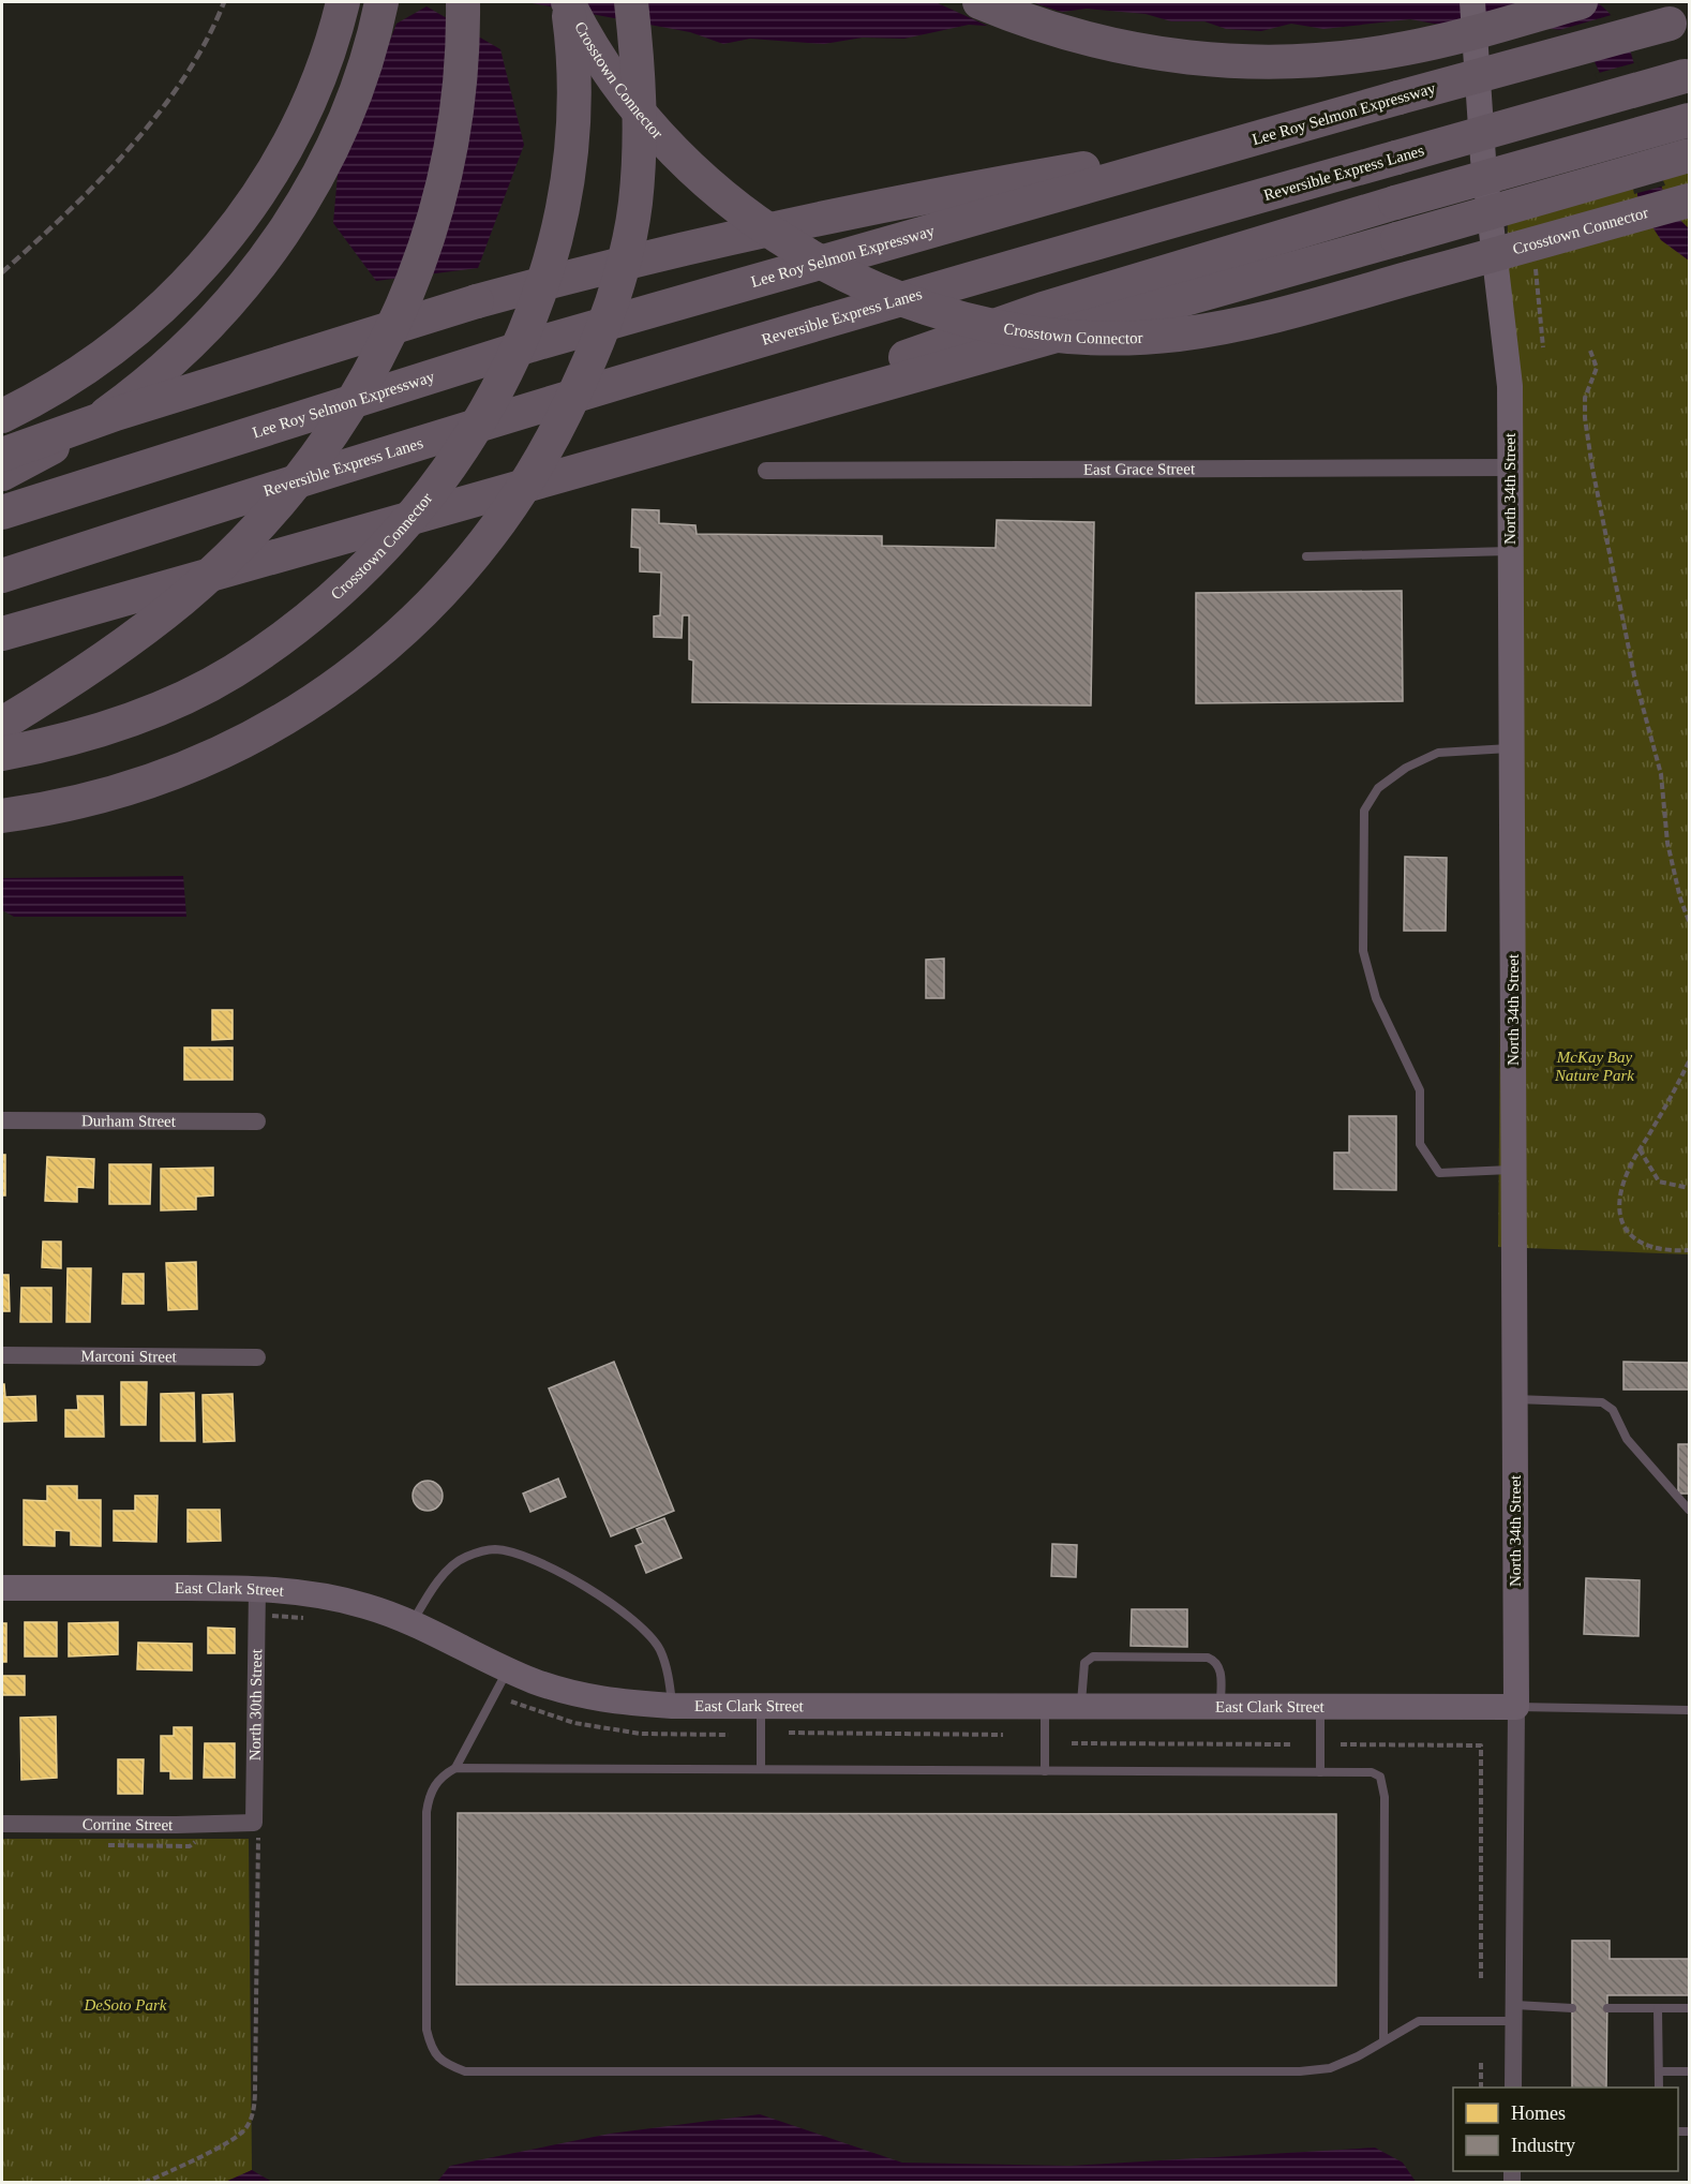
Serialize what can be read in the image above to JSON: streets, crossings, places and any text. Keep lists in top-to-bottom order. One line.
{"streets":{"highway":["Crosstown Connector","Lee Roy Selmon Expressway","Reversible Express Lanes"],"street":["East Grace Street","North 34th Street","Durham Street","Marconi Street","East Clark Street","North 30th Street","Corrine Street"]},"crossings":[["East Grace Street","North 34th Street"],["North 34th Street","East Clark Street"],["East Clark Street","North 30th Street"],["North 30th Street","Corrine Street"]],"parks":["McKay Bay Nature Park","DeSoto Park"],"legend":["Homes","Industry"]}
